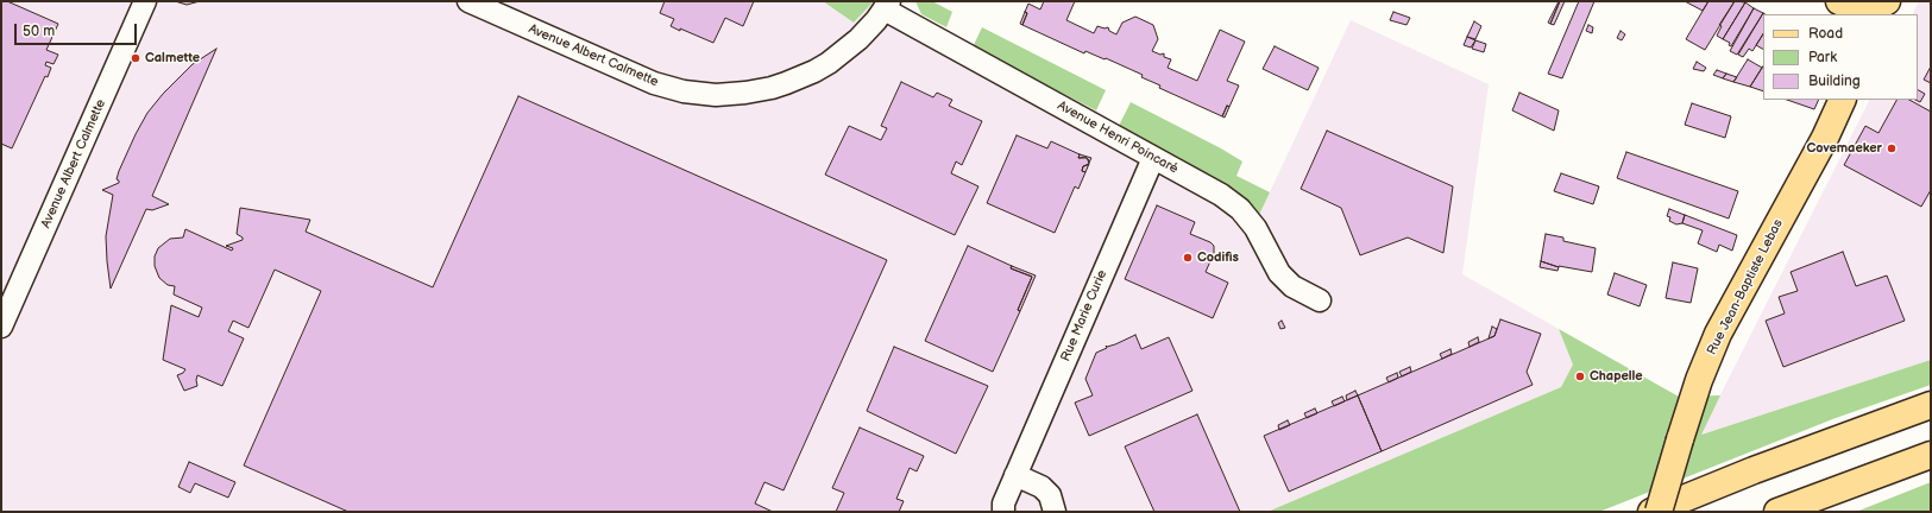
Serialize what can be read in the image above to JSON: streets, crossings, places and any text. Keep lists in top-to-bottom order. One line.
{"streets":{"main road":["Rue Jean-Baptiste Lebas"],"street":["Avenue Albert Calmette","Avenue Henri Poincaré","Rue Marie Curie"]},"crossings":[["Avenue Albert Calmette","Avenue Henri Poincaré"],["Avenue Henri Poincaré","Rue Marie Curie"]],"places":["Calmette","Covemaeker","Codifis","Chapelle"],"legend":["Road","Park","Building"],"scale_bar":"50 m"}
